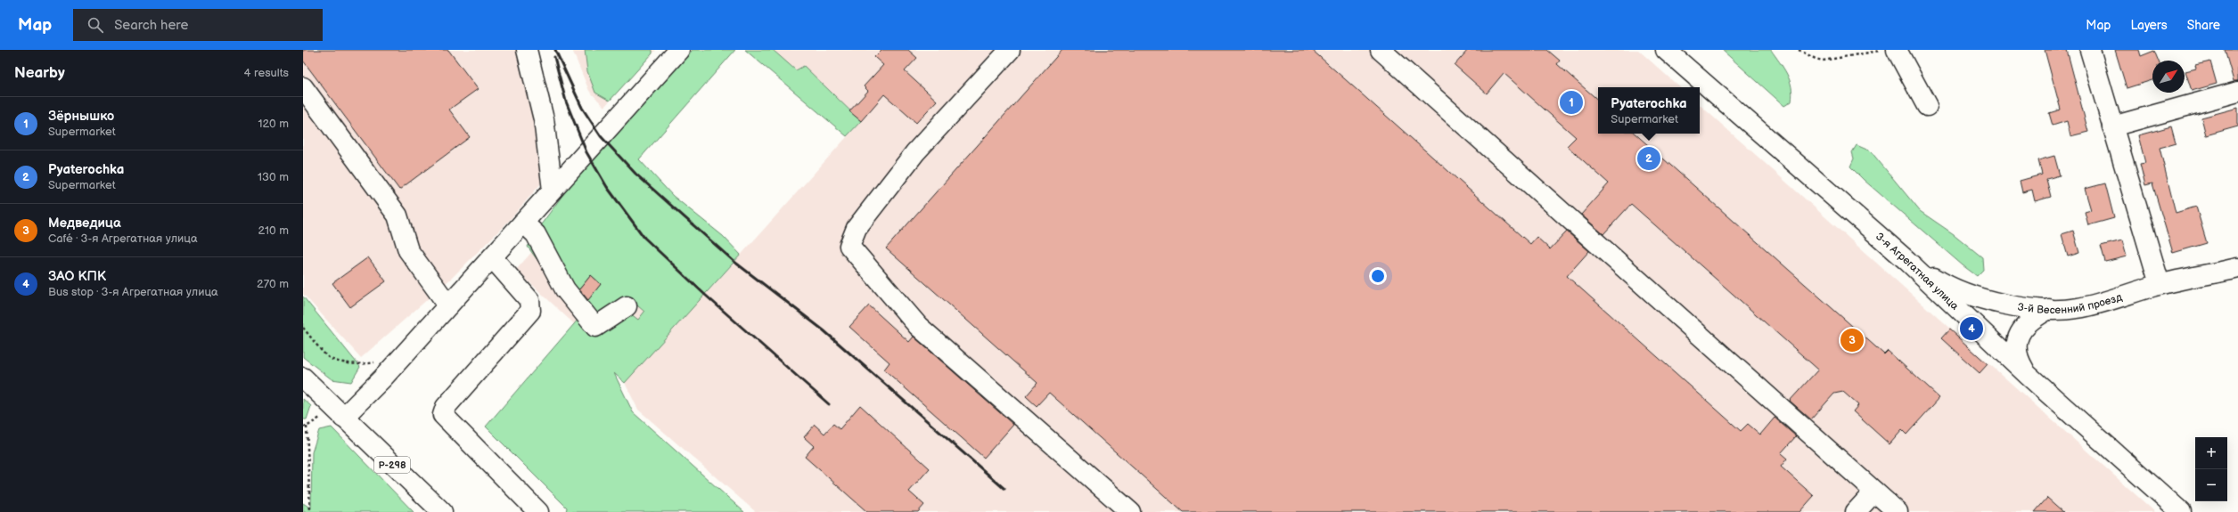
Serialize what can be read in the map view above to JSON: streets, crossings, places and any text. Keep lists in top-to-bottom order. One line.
{"streets":{"main road":["3-я Агрегатная улица","3-й Весенний проезд","Р-298"]},"crossings":[["3-я Агрегатная улица","3-й Весенний проезд"]],"north":"top right","page":{"header":"Map","search":"Search here","nav":["Map","Layers","Share"],"heading":["Nearby","4 results"],"popup":["Pyaterochka","Supermarket"],"pins":["1","2","4","3"],"list":[{"mark":"1","name":"Зёрнышко","note":"Supermarket","value":"120 m"},{"mark":"2","name":"Pyaterochka","note":"Supermarket","value":"130 m"},{"mark":"3","name":"Медведица","note":"Café · 3-я Агрегатная улица","value":"210 m"},{"mark":"4","name":"ЗАО КПК","note":"Bus stop · 3-я Агрегатная улица","value":"270 m"}],"map_buttons":["+","−"]}}
